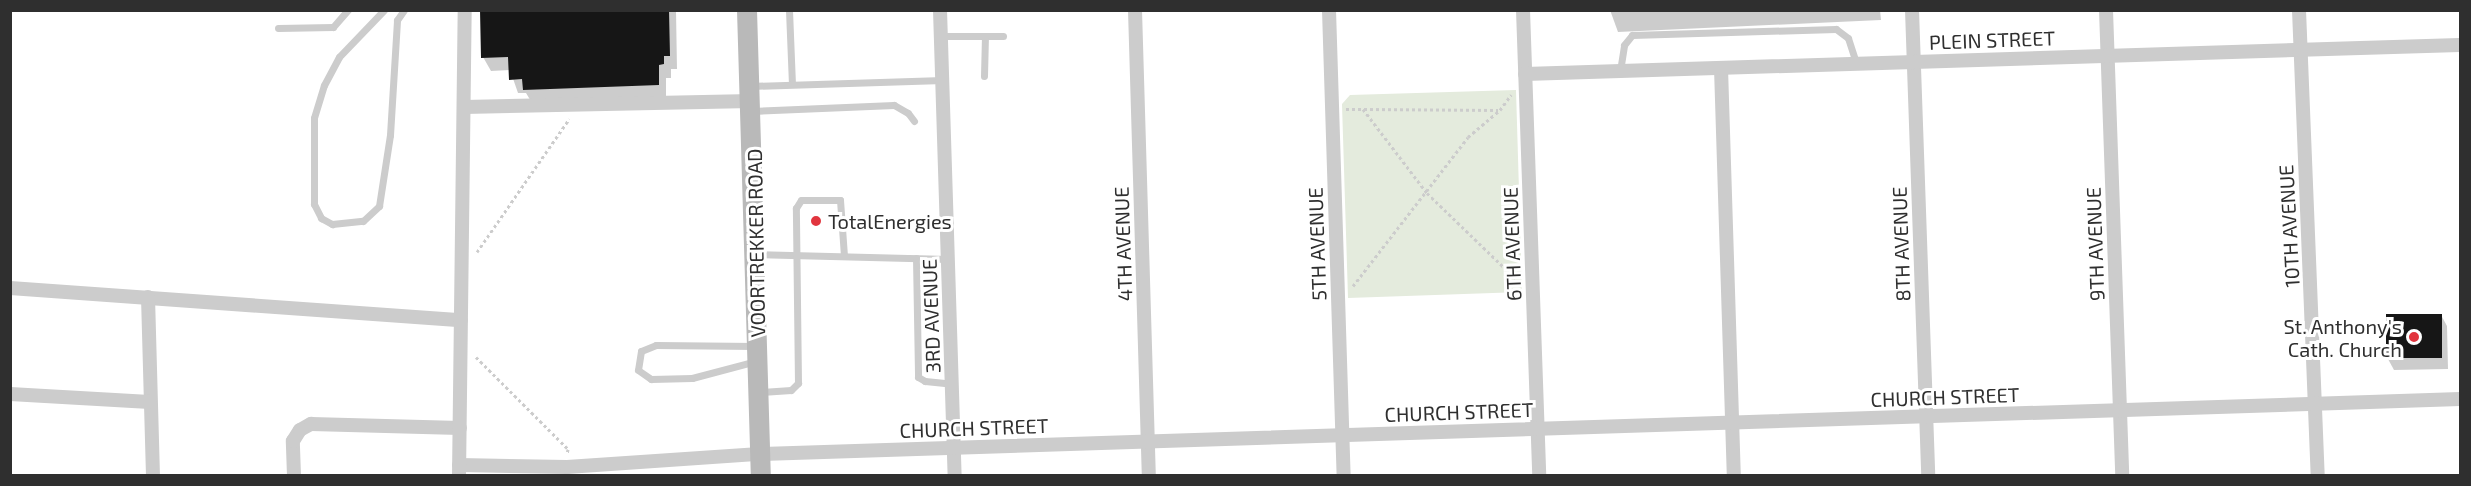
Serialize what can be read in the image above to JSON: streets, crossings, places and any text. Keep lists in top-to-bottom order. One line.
{"streets":{"main road":["VOORTREKKER ROAD"],"street":["PLEIN STREET","10TH AVENUE","4TH AVENUE","5TH AVENUE","6TH AVENUE","8TH AVENUE","9TH AVENUE","3RD AVENUE","CHURCH STREET"]},"crossings":[["PLEIN STREET","10TH AVENUE"],["PLEIN STREET","6TH AVENUE"],["PLEIN STREET","8TH AVENUE"],["PLEIN STREET","9TH AVENUE"],["10TH AVENUE","CHURCH STREET"],["VOORTREKKER ROAD","CHURCH STREET"],["4TH AVENUE","CHURCH STREET"],["5TH AVENUE","CHURCH STREET"],["6TH AVENUE","CHURCH STREET"],["8TH AVENUE","CHURCH STREET"],["9TH AVENUE","CHURCH STREET"],["3RD AVENUE","CHURCH STREET"]],"places":["TotalEnergies","St. Anthony's Cath. Church"]}
